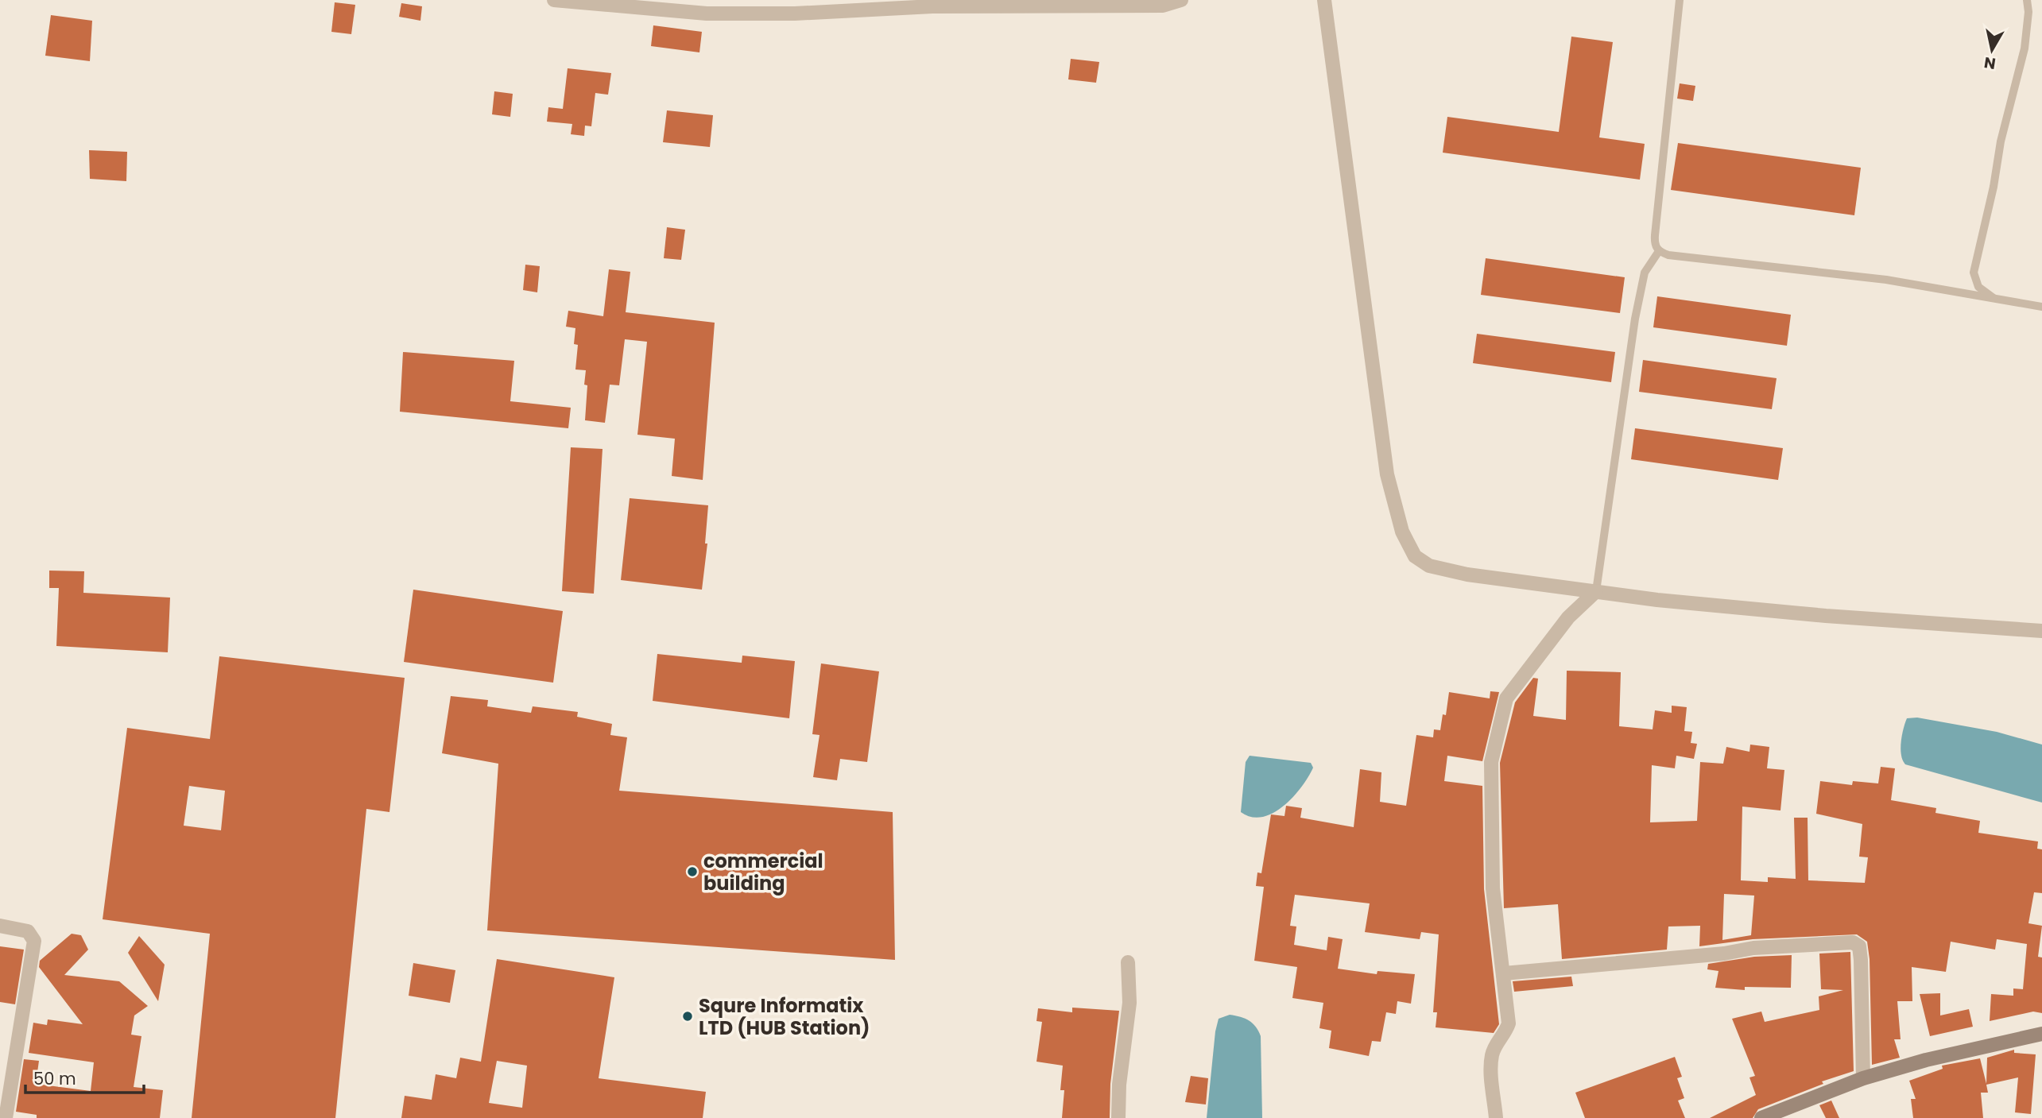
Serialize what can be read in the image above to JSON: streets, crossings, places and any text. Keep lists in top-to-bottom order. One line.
{"places":["commercial building","Squre Informatix LTD (HUB Station)"],"scale_bar":"50 m","north":"bottom"}
